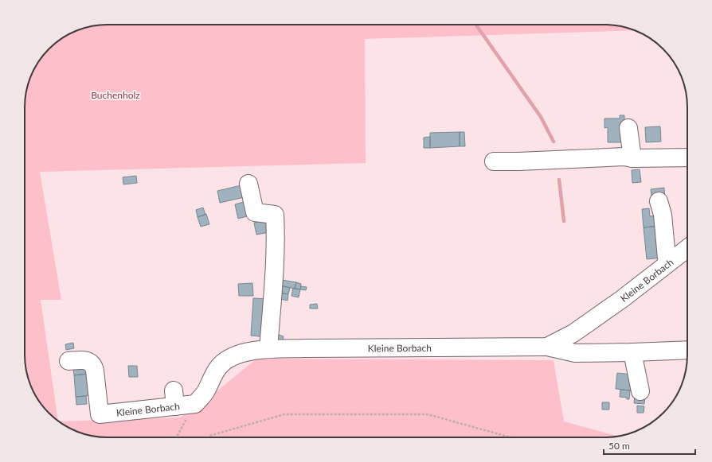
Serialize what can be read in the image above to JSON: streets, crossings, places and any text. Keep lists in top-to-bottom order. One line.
{"streets":{"street":["Kleine Borbach"]},"parks":["Buchenholz"],"scale_bar":"50 m"}
